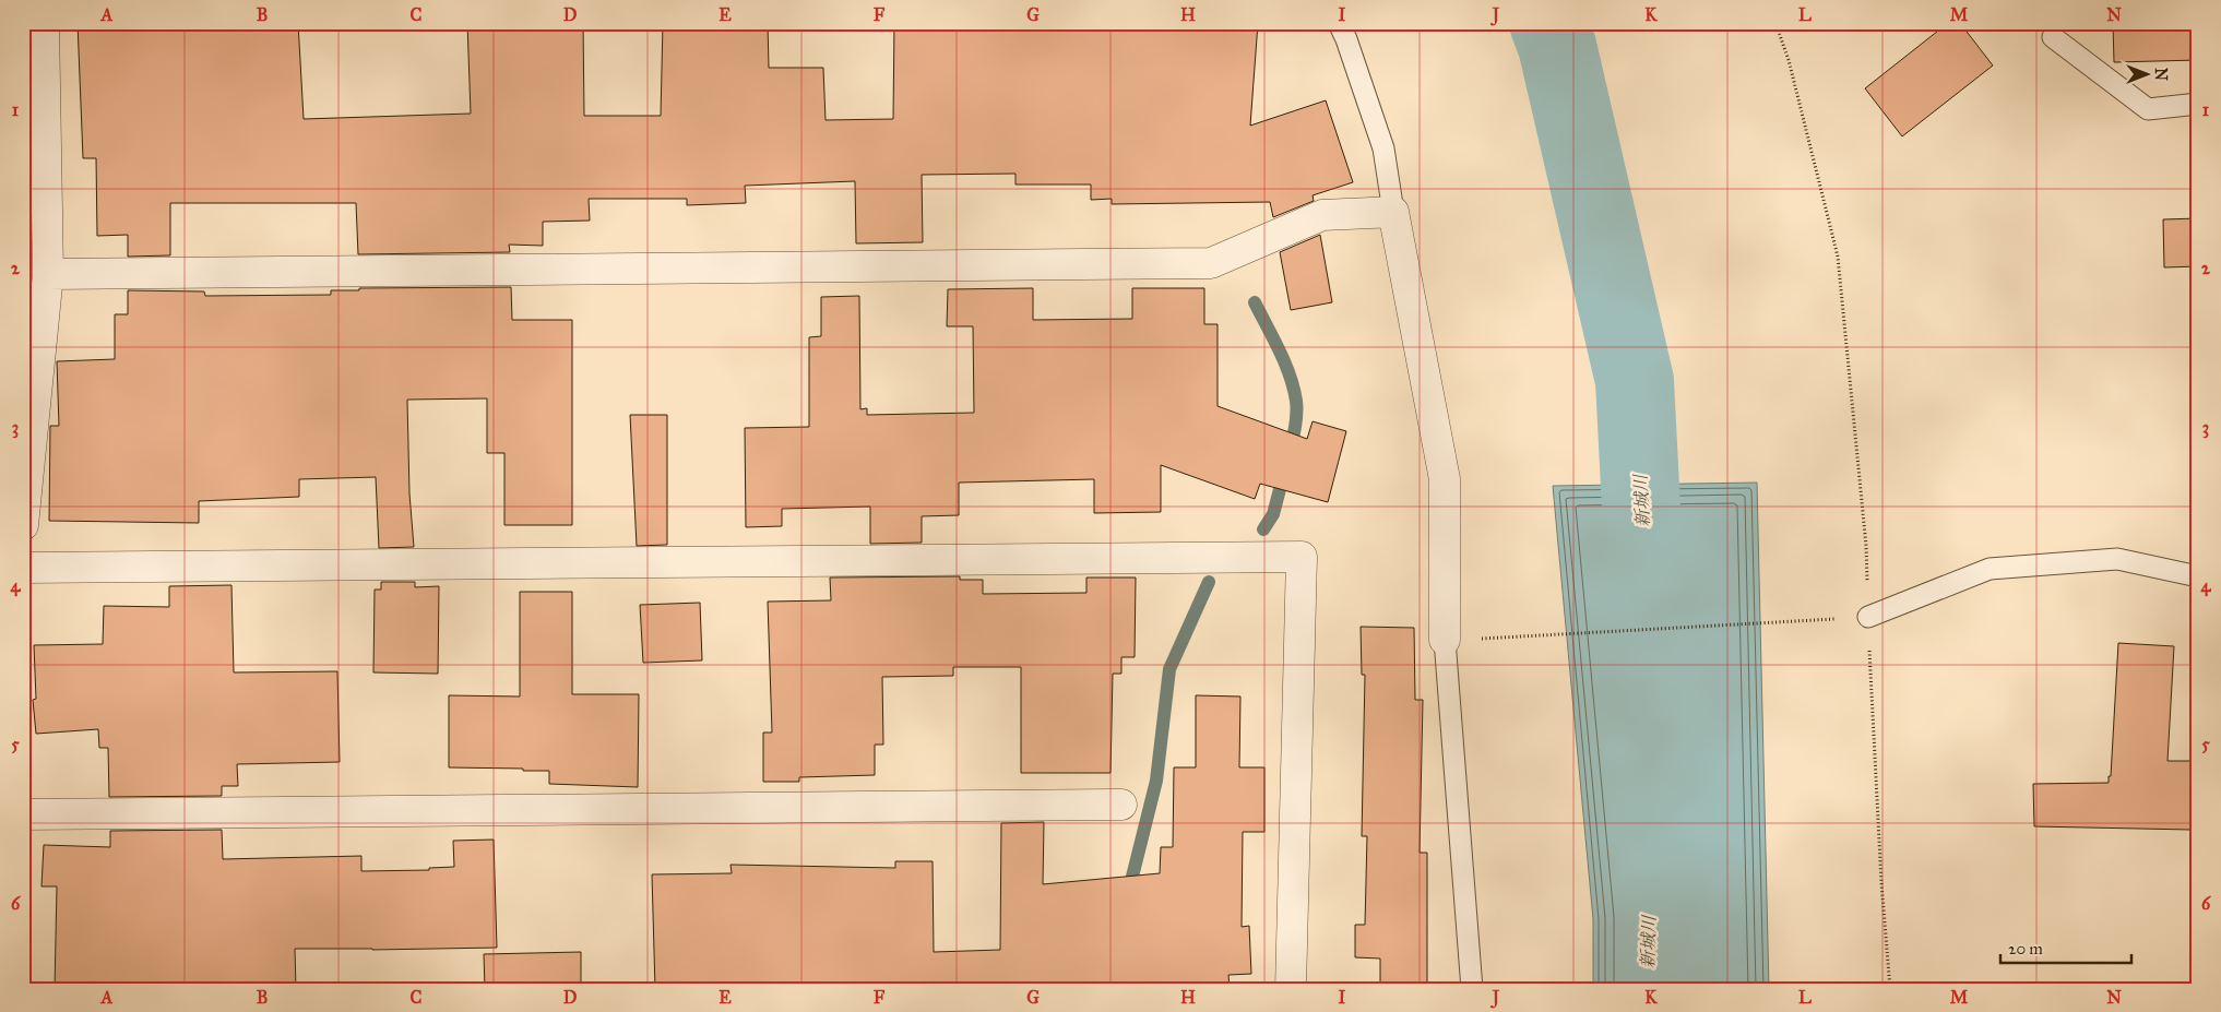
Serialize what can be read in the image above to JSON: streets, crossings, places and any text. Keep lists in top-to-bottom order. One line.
{"water":["新城川"],"scale_bar":"20 m","north":"right","grid":{"columns":["A","B","C","D","E","F","G","H","I","J","K","L","M","N"],"rows":["1","2","3","4","5","6"]}}
